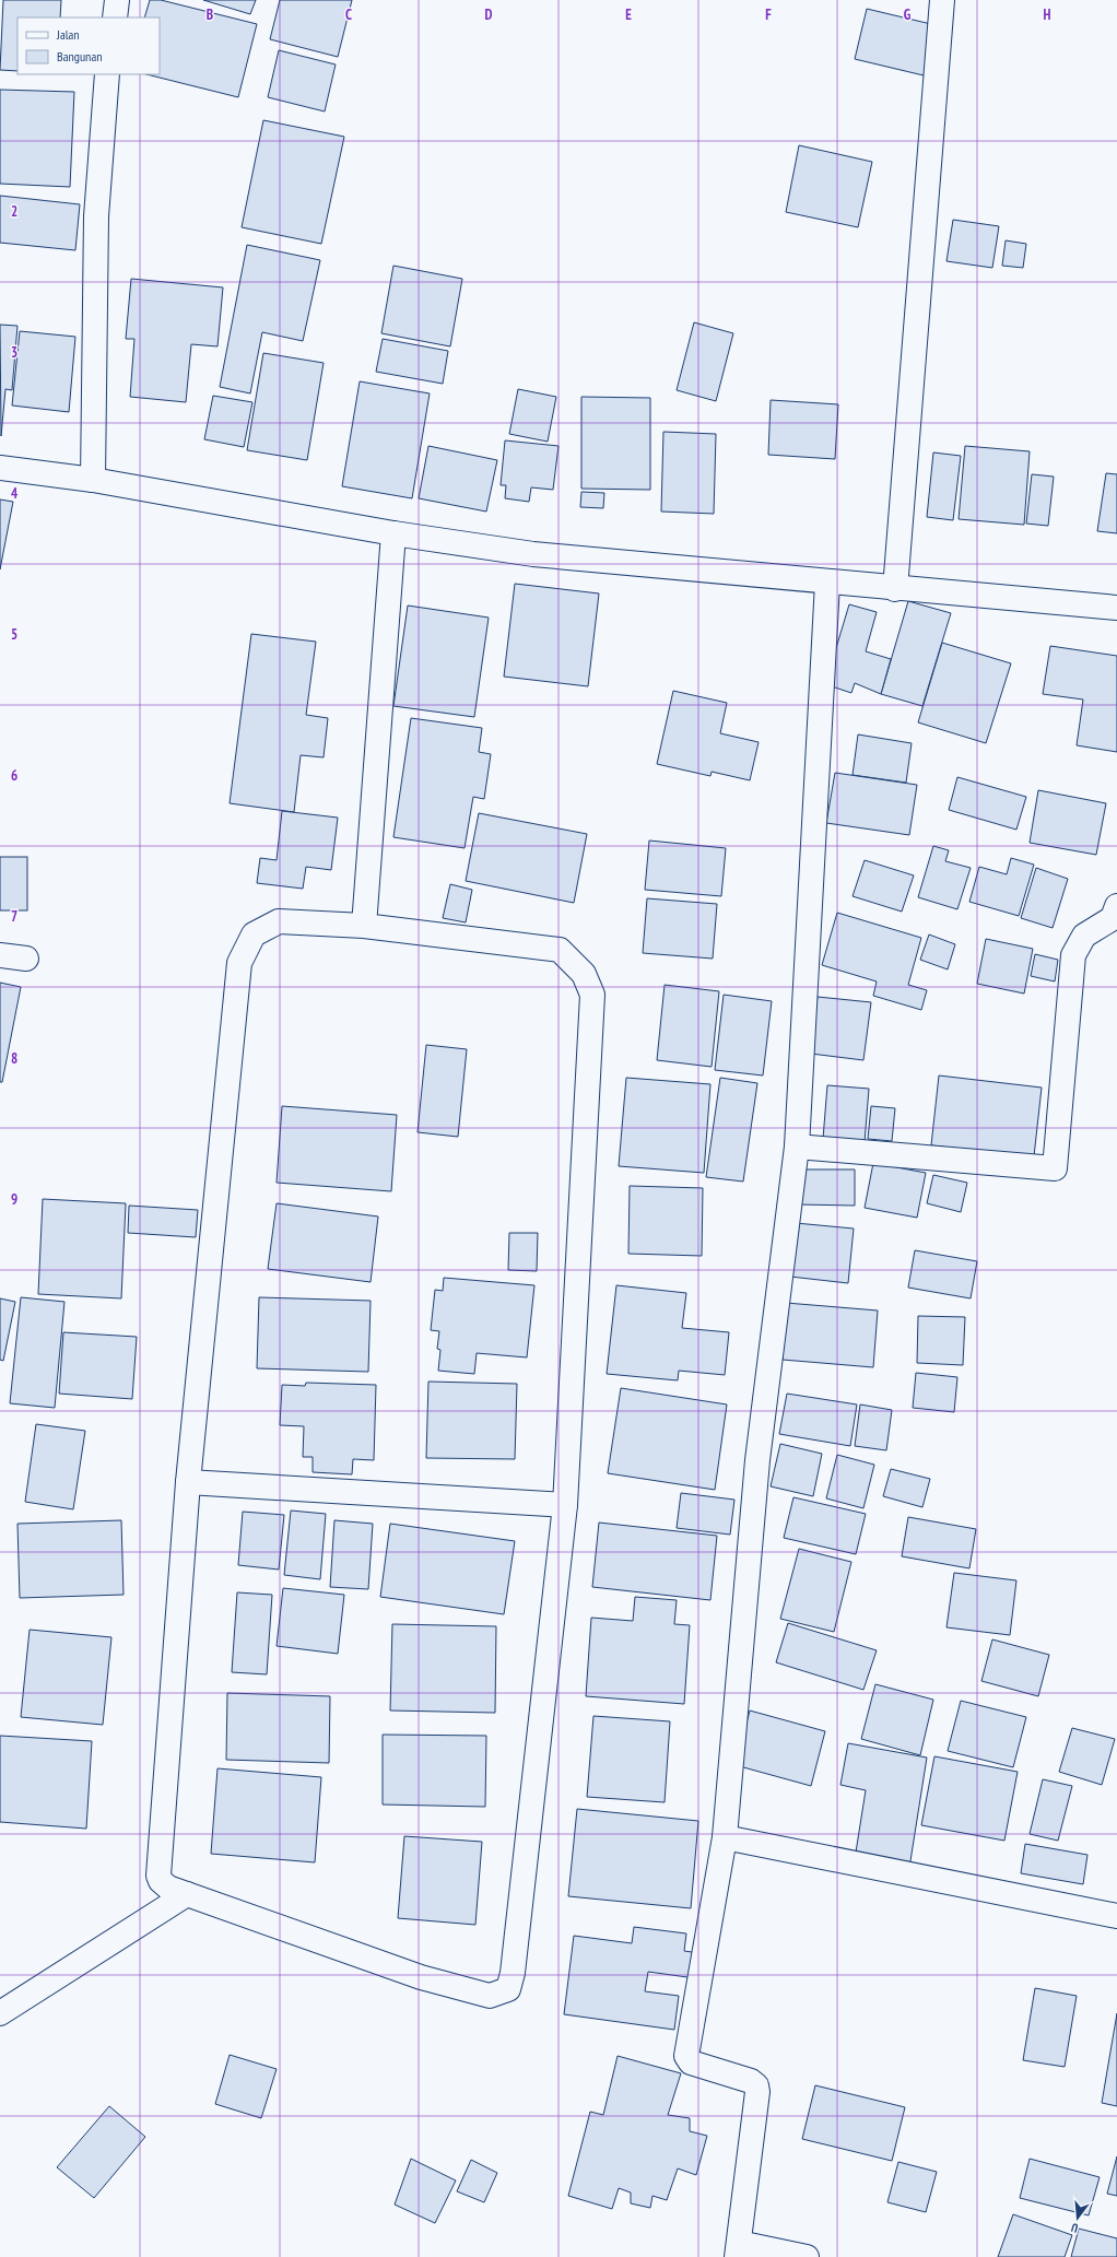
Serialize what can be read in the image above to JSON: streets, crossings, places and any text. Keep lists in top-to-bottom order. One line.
{"legend":["Jalan","Bangunan"],"north":"bottom","grid":{"columns":["B","C","D","E","F","G","H"],"rows":["2","3","4","5","6","7","8","9"]}}
